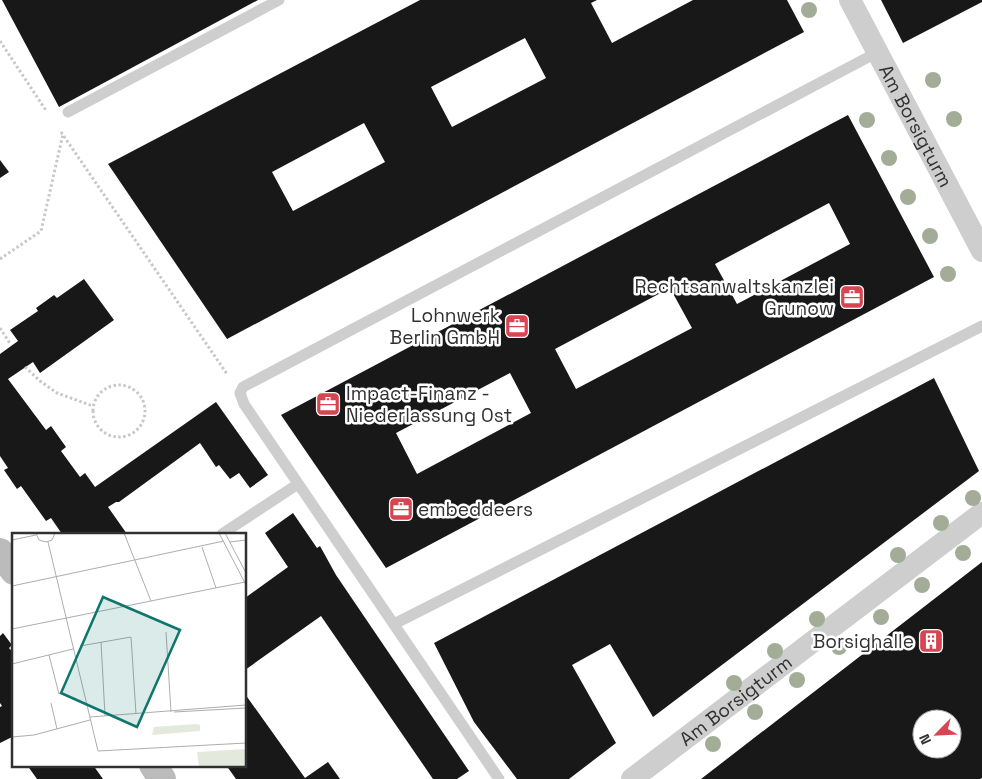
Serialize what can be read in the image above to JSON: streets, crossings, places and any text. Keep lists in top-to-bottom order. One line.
{"streets":{"street":["Am Borsigturm"]},"places":{"office":["Rechtsanwaltskanzlei Grunow","Lohnwerk Berlin GmbH","Impact-Finanz - Niederlassung Ost","embeddeers"],"building":["Borsighalle"]},"north":"bottom left"}
